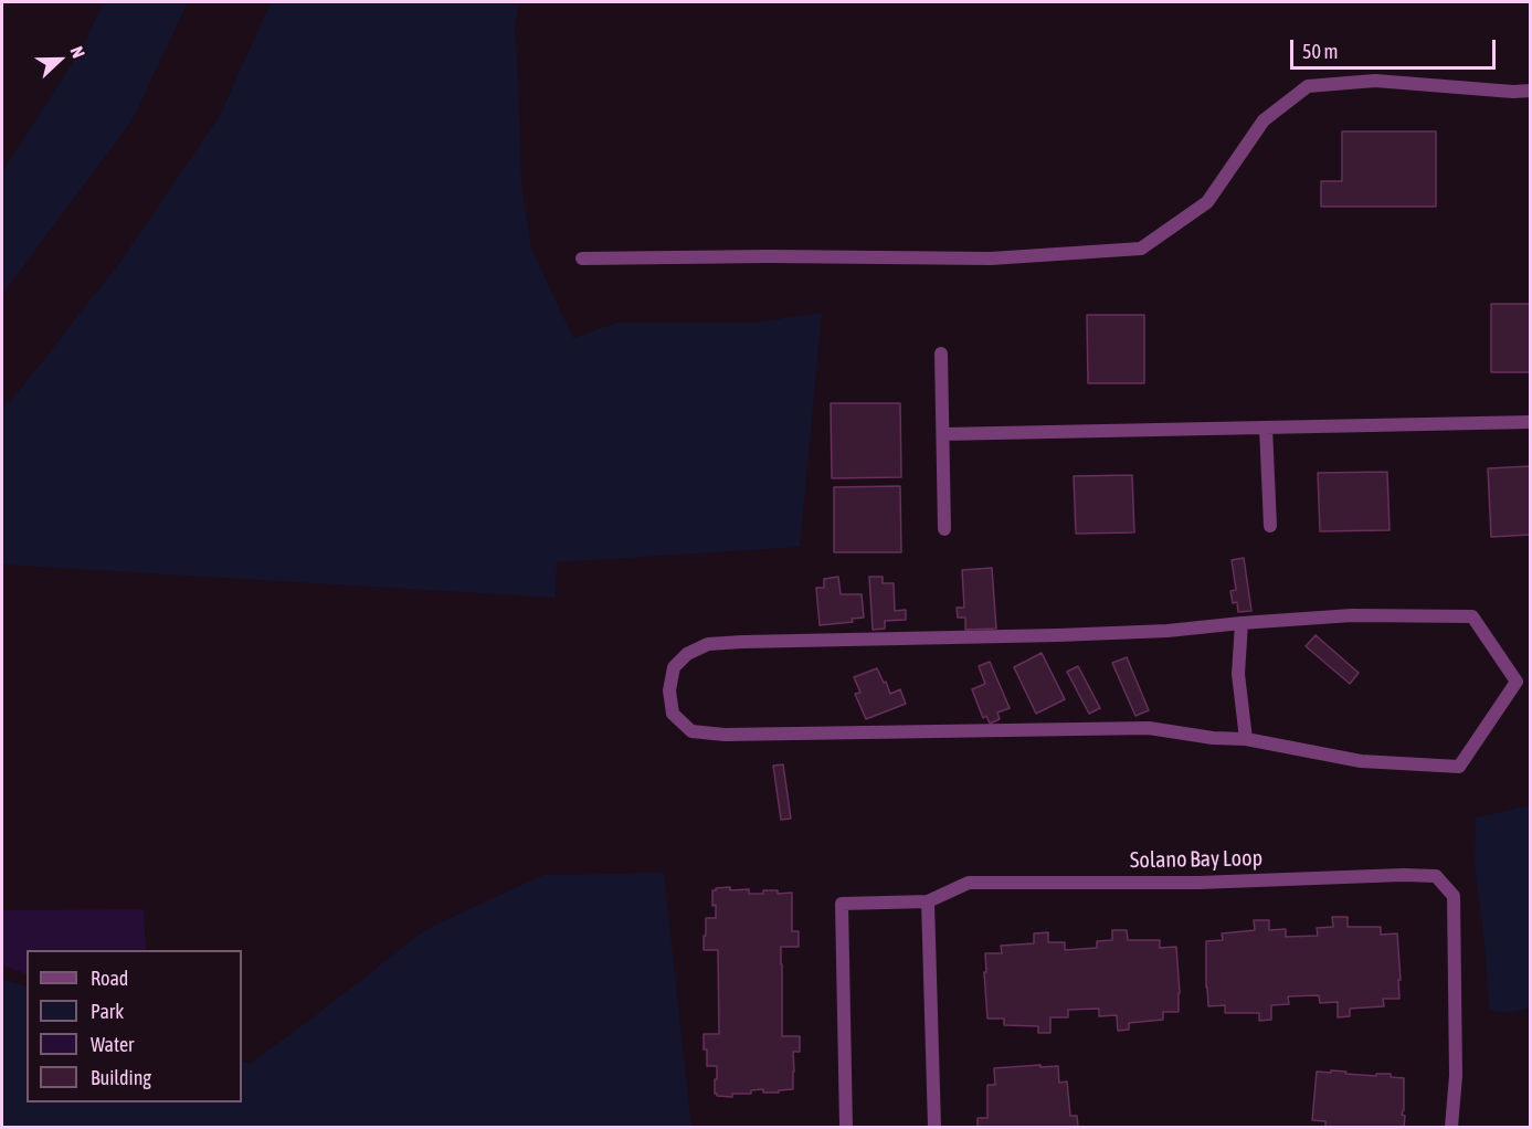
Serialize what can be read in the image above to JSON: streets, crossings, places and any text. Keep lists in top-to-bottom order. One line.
{"streets":{"street":["Solano Bay Loop"]},"legend":["Road","Park","Water","Building"],"scale_bar":"50 m","north":"right"}
